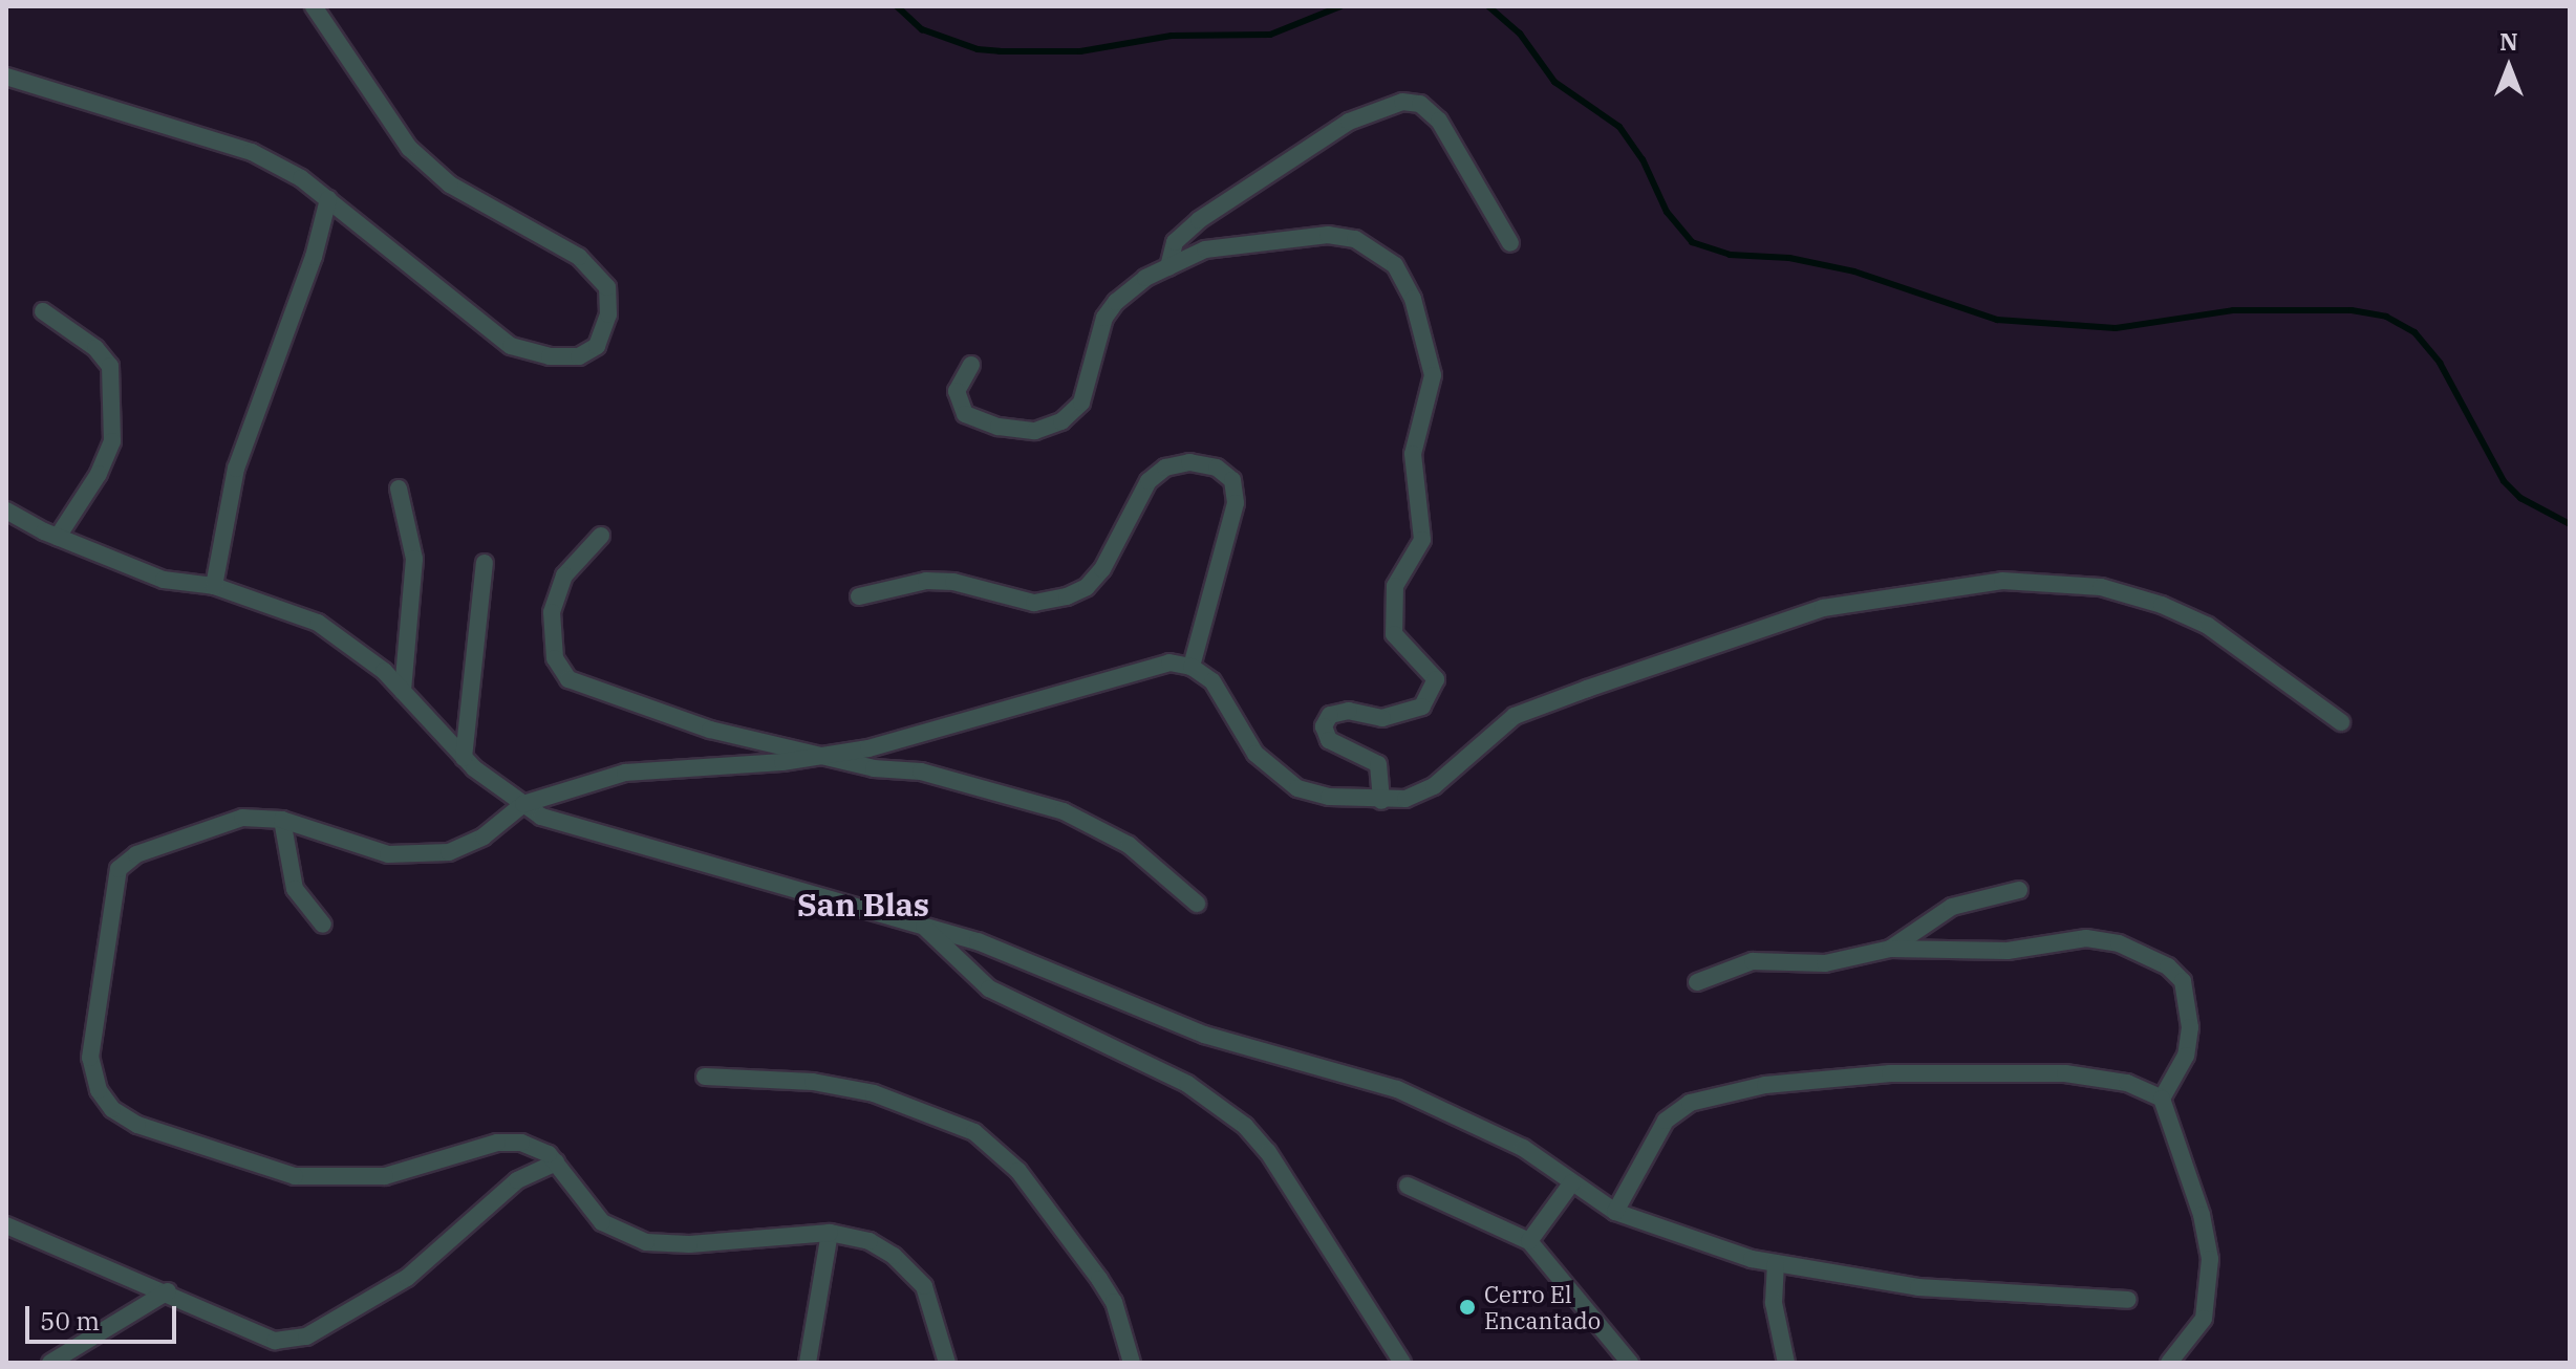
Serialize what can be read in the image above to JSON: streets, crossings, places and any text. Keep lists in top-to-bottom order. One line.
{"districts":["San Blas"],"places":["Cerro El Encantado"],"scale_bar":"50 m","north":"top"}
